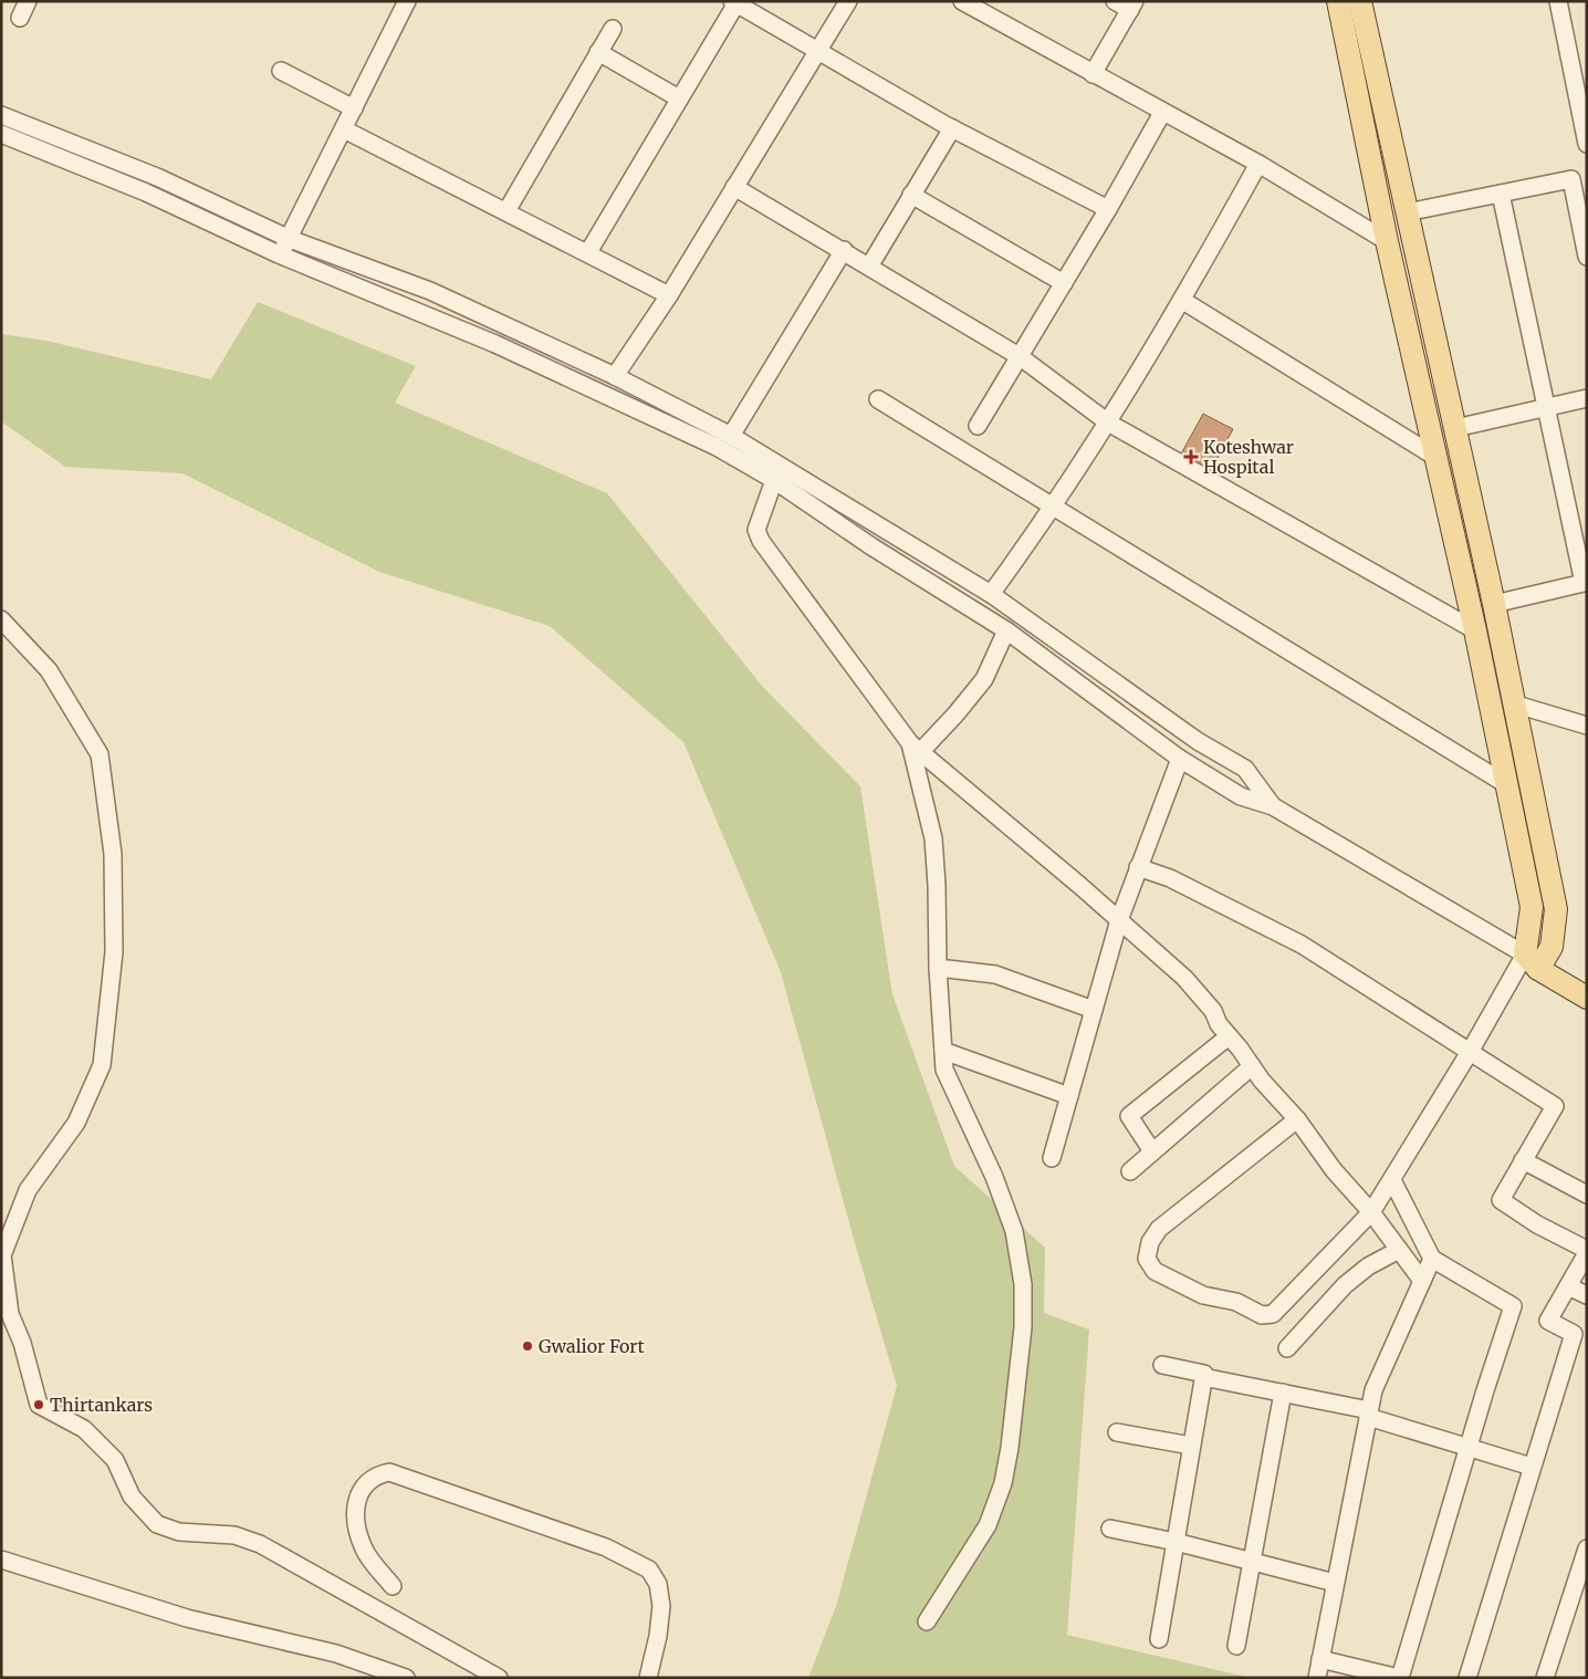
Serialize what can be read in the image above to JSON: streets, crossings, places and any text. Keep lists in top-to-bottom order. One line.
{"places":{"health":["Koteshwar Hospital"],"other":["Gwalior Fort","Thirtankars"]}}
